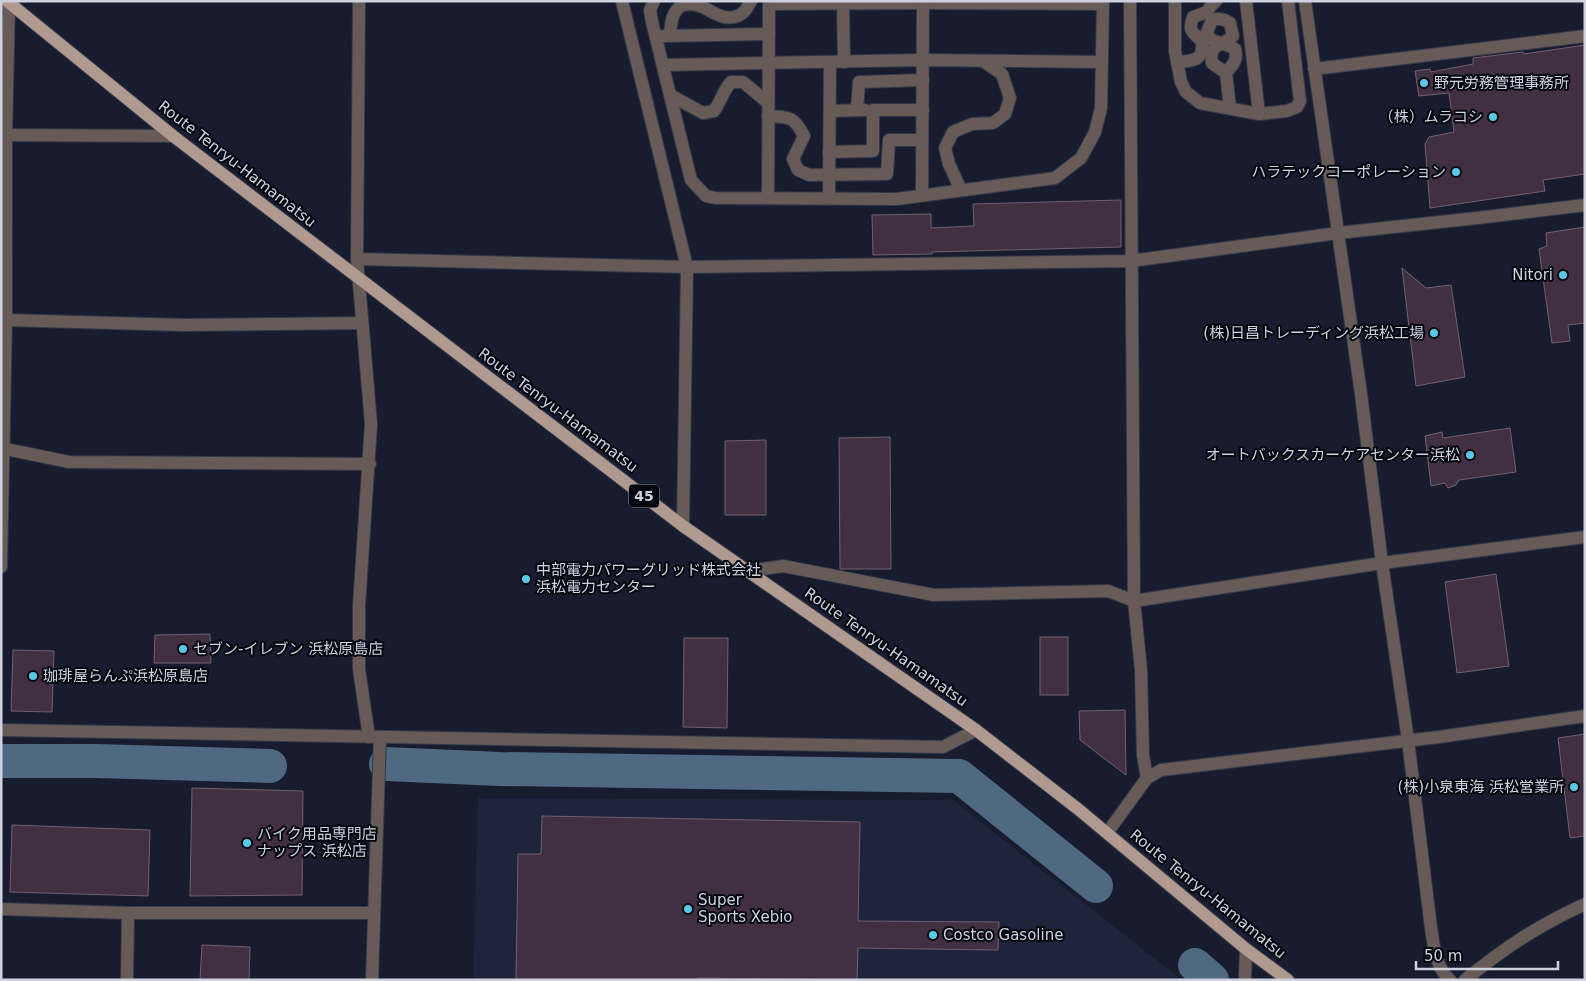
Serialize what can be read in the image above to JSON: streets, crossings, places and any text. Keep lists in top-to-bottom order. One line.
{"streets":{"main road":["Route Tenryu-Hamamatsu","45"]},"places":["野元労務管理事務所","（株）ムラコシ","ハラテックコーポレーション","Nitori","(株)日昌トレーディング浜松工場","オートバックスカーケアセンター浜松","中部電力パワーグリッド株式会社 浜松電力センター","セブン‐イレブン 浜松原島店","珈琲屋らんぷ浜松原島店","(株)小泉東海 浜松営業所","バイク用品専門店 ナップス 浜松店","Super Sports Xebio","Costco Gasoline"],"scale_bar":"50 m"}
